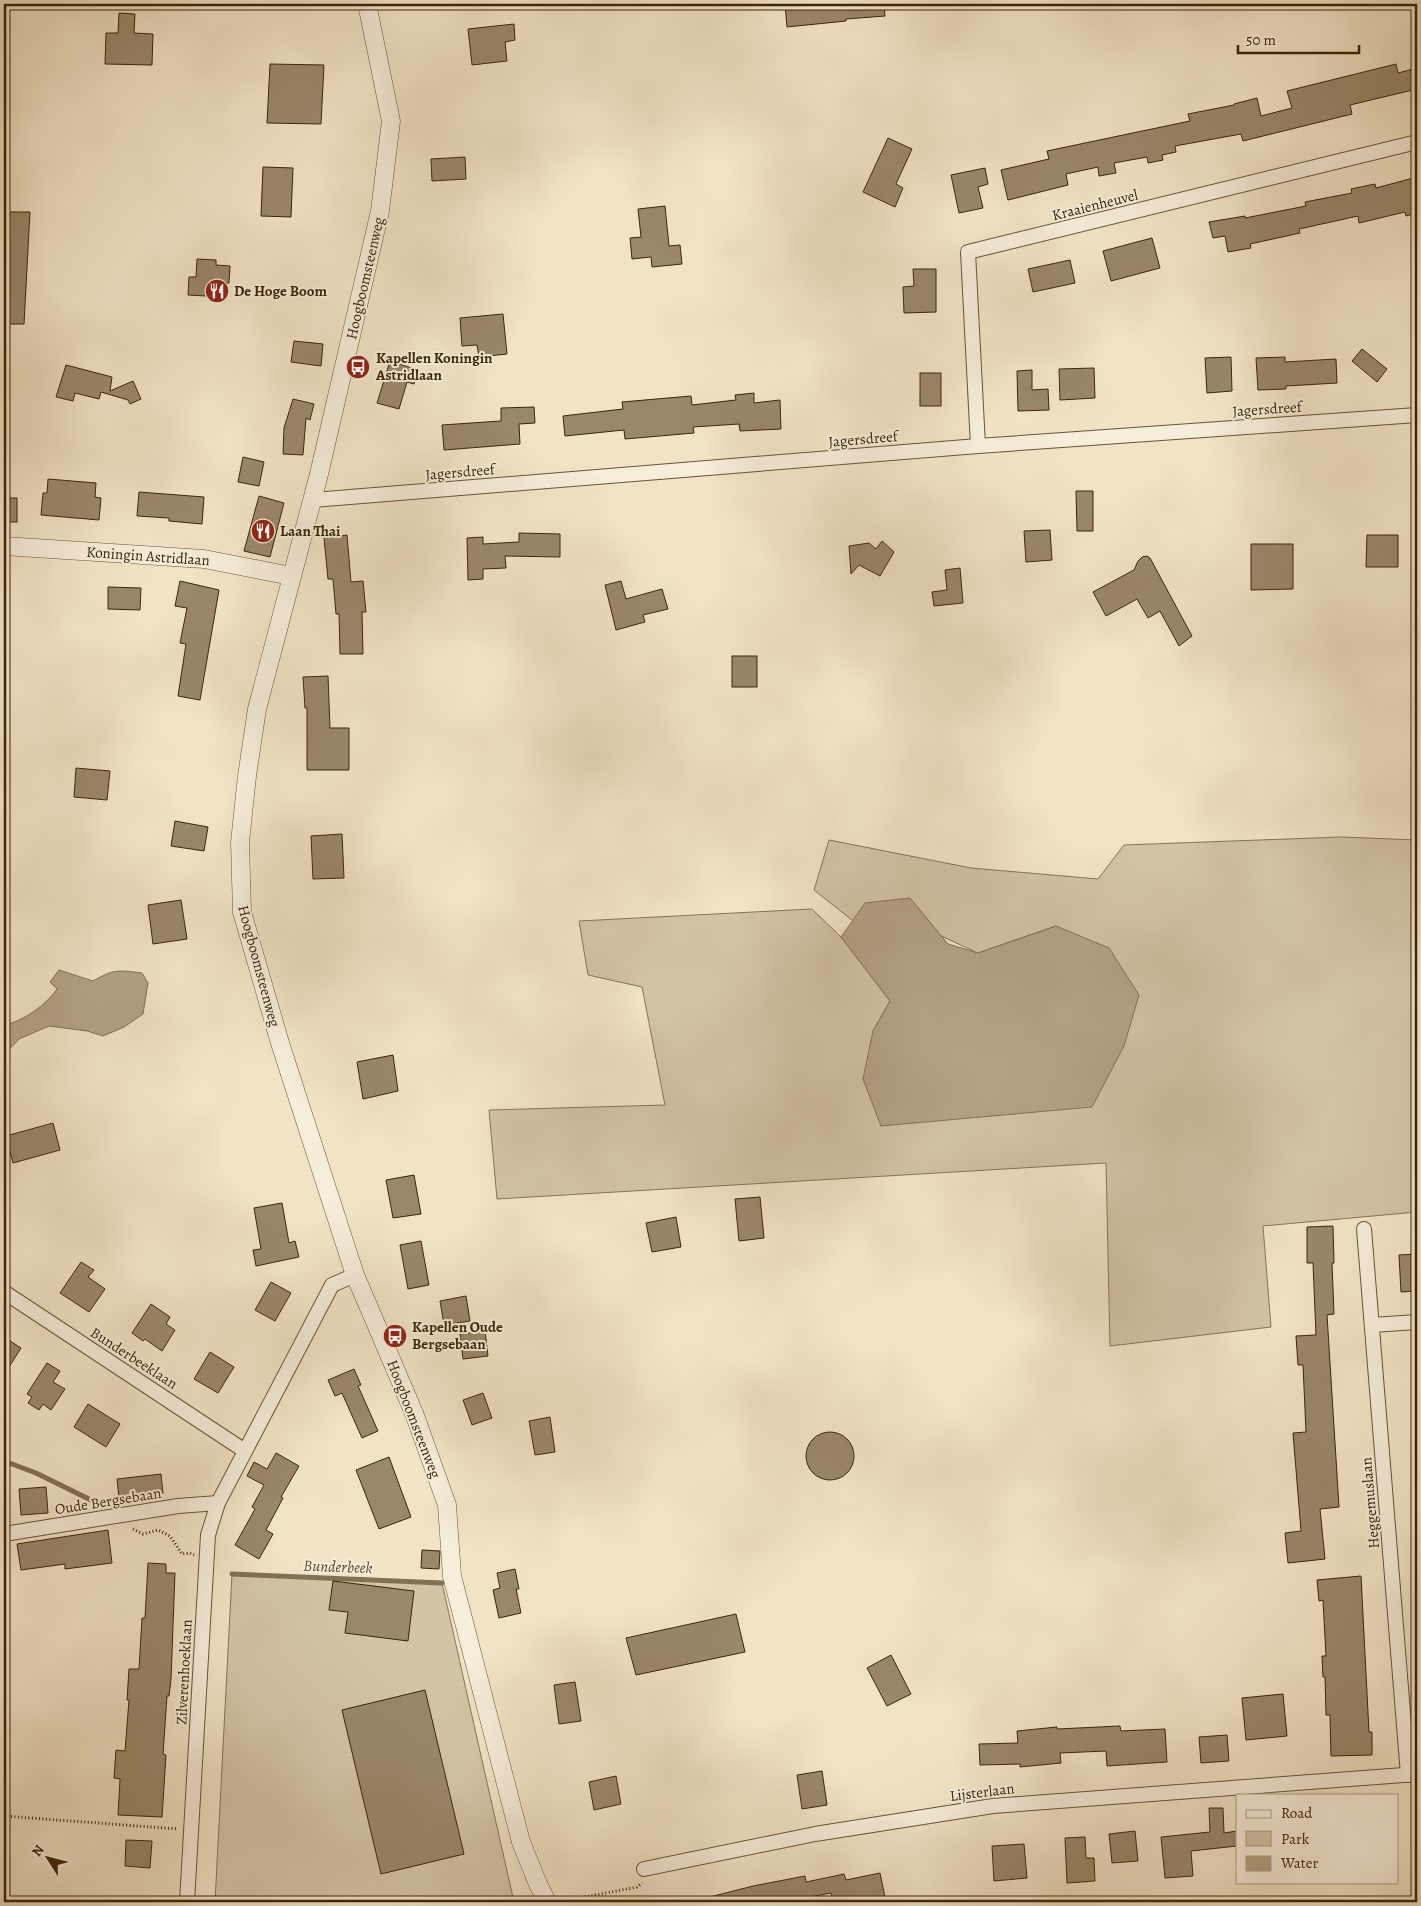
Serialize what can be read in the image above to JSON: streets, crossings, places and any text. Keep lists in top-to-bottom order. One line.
{"streets":{"street":["Kraaienheuvel","Hoogboomsteenweg","Jagersdreef","Koningin Astridlaan","Bunderbeeklaan","Oude Bergsebaan","Heggemuslaan","Zilverenhoeklaan","Lijsterlaan"]},"crossings":[["Kraaienheuvel","Jagersdreef"],["Hoogboomsteenweg","Jagersdreef"],["Hoogboomsteenweg","Koningin Astridlaan"],["Bunderbeeklaan","Zilverenhoeklaan"],["Oude Bergsebaan","Zilverenhoeklaan"],["Heggemuslaan","Lijsterlaan"]],"water":["Bunderbeek"],"places":{"restaurant":["De Hoge Boom","Laan Thai"],"bus stop":["Kapellen Koningin Astridlaan","Kapellen Oude Bergsebaan"]},"legend":["Road","Park","Water"],"scale_bar":"50 m","north":"top left"}
